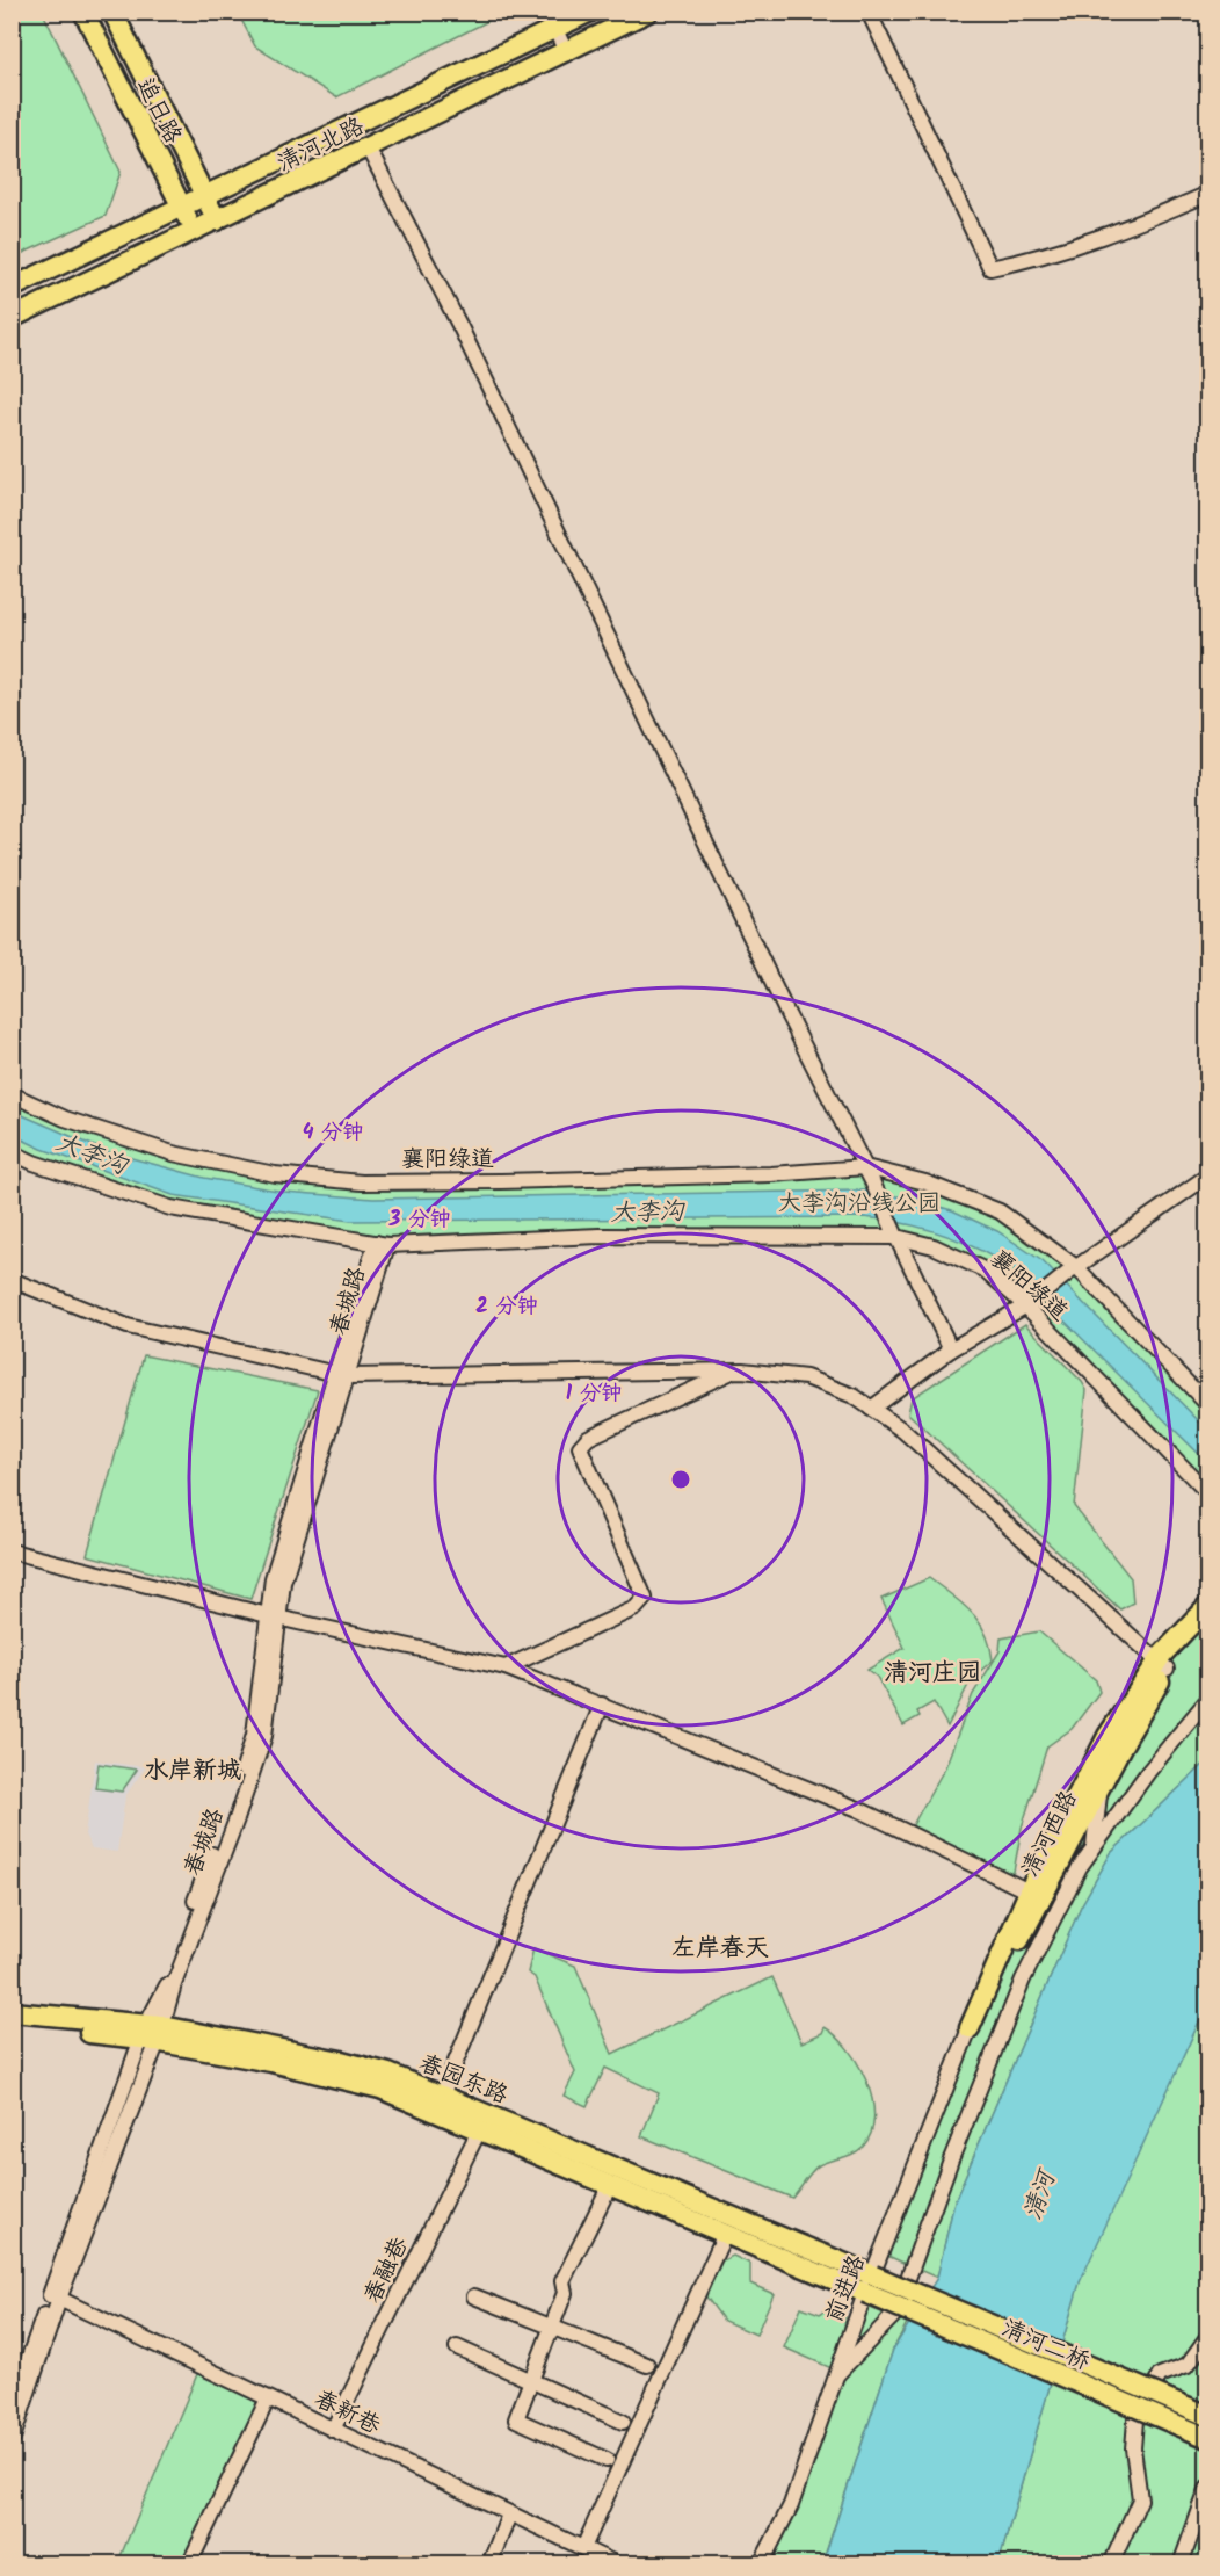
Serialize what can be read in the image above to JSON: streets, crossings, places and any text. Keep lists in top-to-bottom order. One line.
{"streets":{"main road":["追日路","清河北路","清河西路","春园东路","清河二桥"],"street":["襄阳绿道","春城路","春融巷","前进路","春新巷"]},"crossings":[["追日路","清河北路"],["襄阳绿道","春城路"],["春城路","春园东路"],["春城路","春新巷"],["清河西路","前进路"],["春园东路","春融巷"],["春园东路","前进路"],["春园东路","清河二桥"],["春融巷","春新巷"],["前进路","清河二桥"]],"districts":["清河庄园","水岸新城","左岸春天"],"water":["大李沟","清河"],"parks":["大李沟沿线公园"],"rings":["4 分钟","3 分钟","2 分钟","1 分钟"]}
